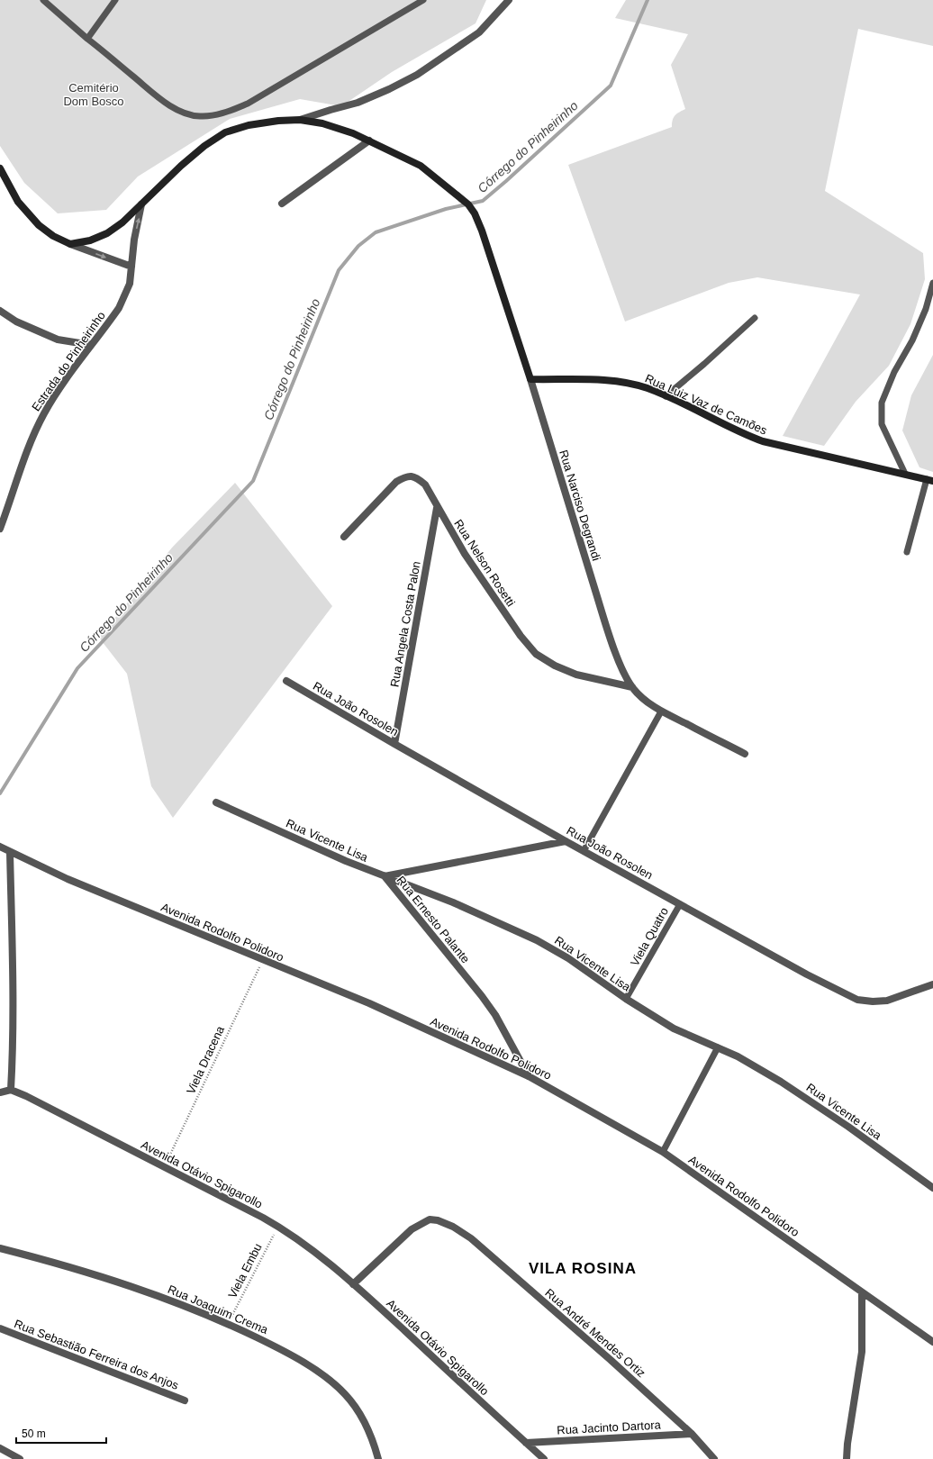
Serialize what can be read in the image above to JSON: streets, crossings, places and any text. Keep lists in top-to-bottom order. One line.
{"streets":{"main road":["Rua Luiz Vaz de Camões","Rua Narciso Degrandi"],"street":["Estrada do Pinheirinho","Rua Nelson Rosetti","Rua Angela Costa Palon","Rua João Rosolen","Rua Vicente Lisa","Rua Ernesto Palante","Avenida Rodolfo Polidoro","Avenida Otávio Spigarollo","Rua Joaquim Crema","Rua André Mendes Ortiz","Rua Sebastião Ferreira dos Anjos","Rua Jacinto Dartora"],"lane":["Viela Quatro"],"path":["Viela Dracena","Viela Embu"]},"crossings":[["Estrada do Pinheirinho","Rua Narciso Degrandi"],["Rua Luiz Vaz de Camões","Rua Narciso Degrandi"],["Rua Narciso Degrandi","Rua Nelson Rosetti"],["Rua Nelson Rosetti","Rua Angela Costa Palon"],["Rua Angela Costa Palon","Rua João Rosolen"],["Rua João Rosolen","Rua Ernesto Palante"],["Rua João Rosolen","Viela Quatro"],["Rua Vicente Lisa","Rua Ernesto Palante"],["Rua Vicente Lisa","Viela Quatro"],["Rua Ernesto Palante","Avenida Rodolfo Polidoro"],["Avenida Rodolfo Polidoro","Viela Dracena"],["Viela Dracena","Avenida Otávio Spigarollo"],["Avenida Otávio Spigarollo","Viela Embu"],["Avenida Otávio Spigarollo","Rua André Mendes Ortiz"],["Avenida Otávio Spigarollo","Rua Jacinto Dartora"],["Viela Embu","Rua Joaquim Crema"],["Rua André Mendes Ortiz","Rua Jacinto Dartora"]],"districts":["VILA ROSINA"],"water":["Córrego do Pinheirinho"],"parks":["Cemitério Dom Bosco"],"scale_bar":"50 m"}
